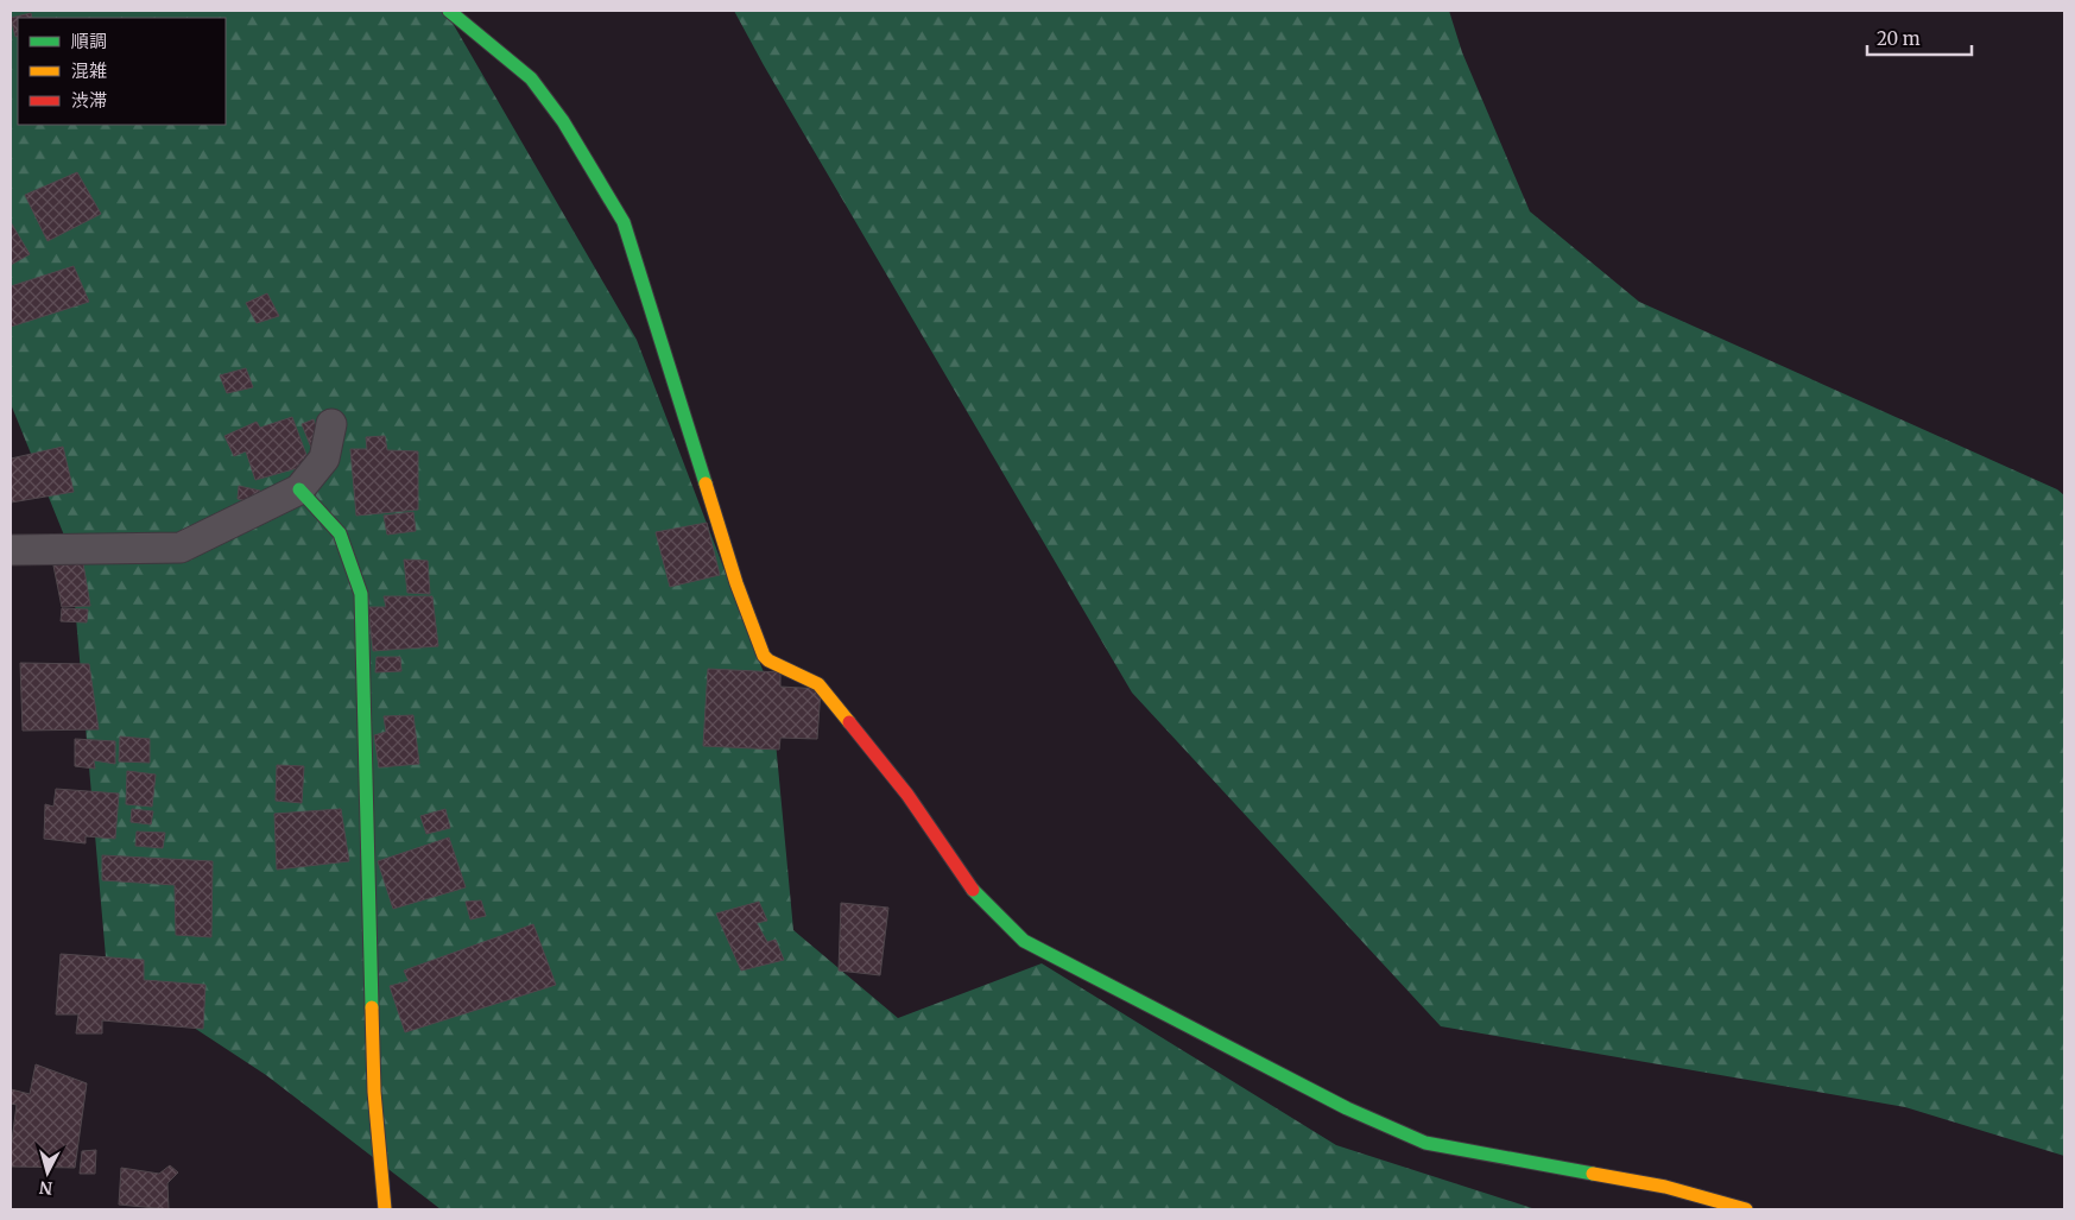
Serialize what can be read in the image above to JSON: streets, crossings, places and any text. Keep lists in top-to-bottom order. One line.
{"legend":["順調","混雑","渋滞"],"scale_bar":"20 m","north":"bottom"}
